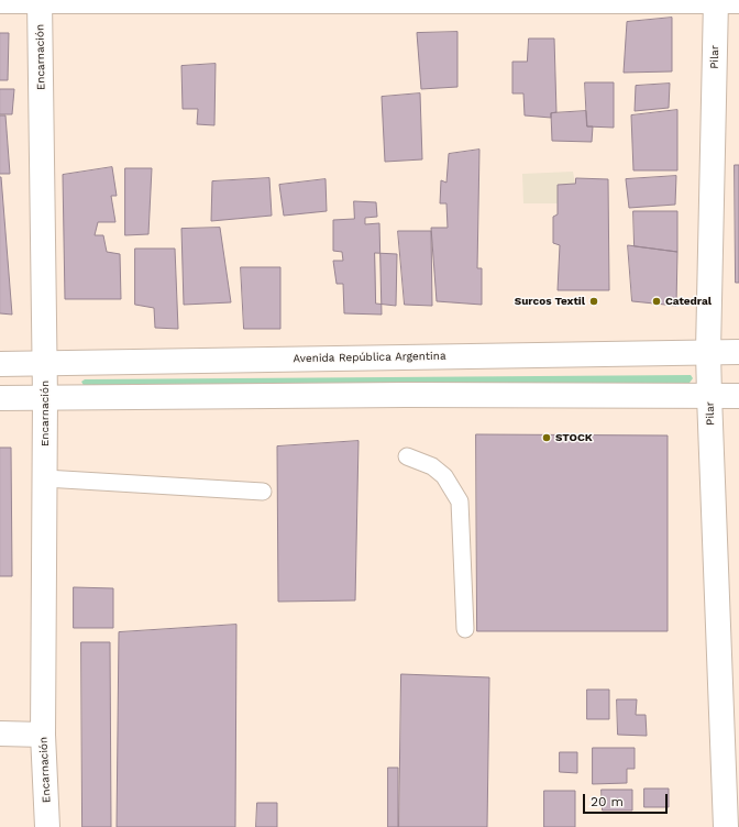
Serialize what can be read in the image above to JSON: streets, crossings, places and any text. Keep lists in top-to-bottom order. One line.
{"streets":{"main road":["Encarnación","Pilar","Avenida República Argentina"]},"crossings":[["Encarnación","Avenida República Argentina"],["Pilar","Avenida República Argentina"]],"places":["Surcos Textil","Catedral","STOCK"],"scale_bar":"20 m"}
